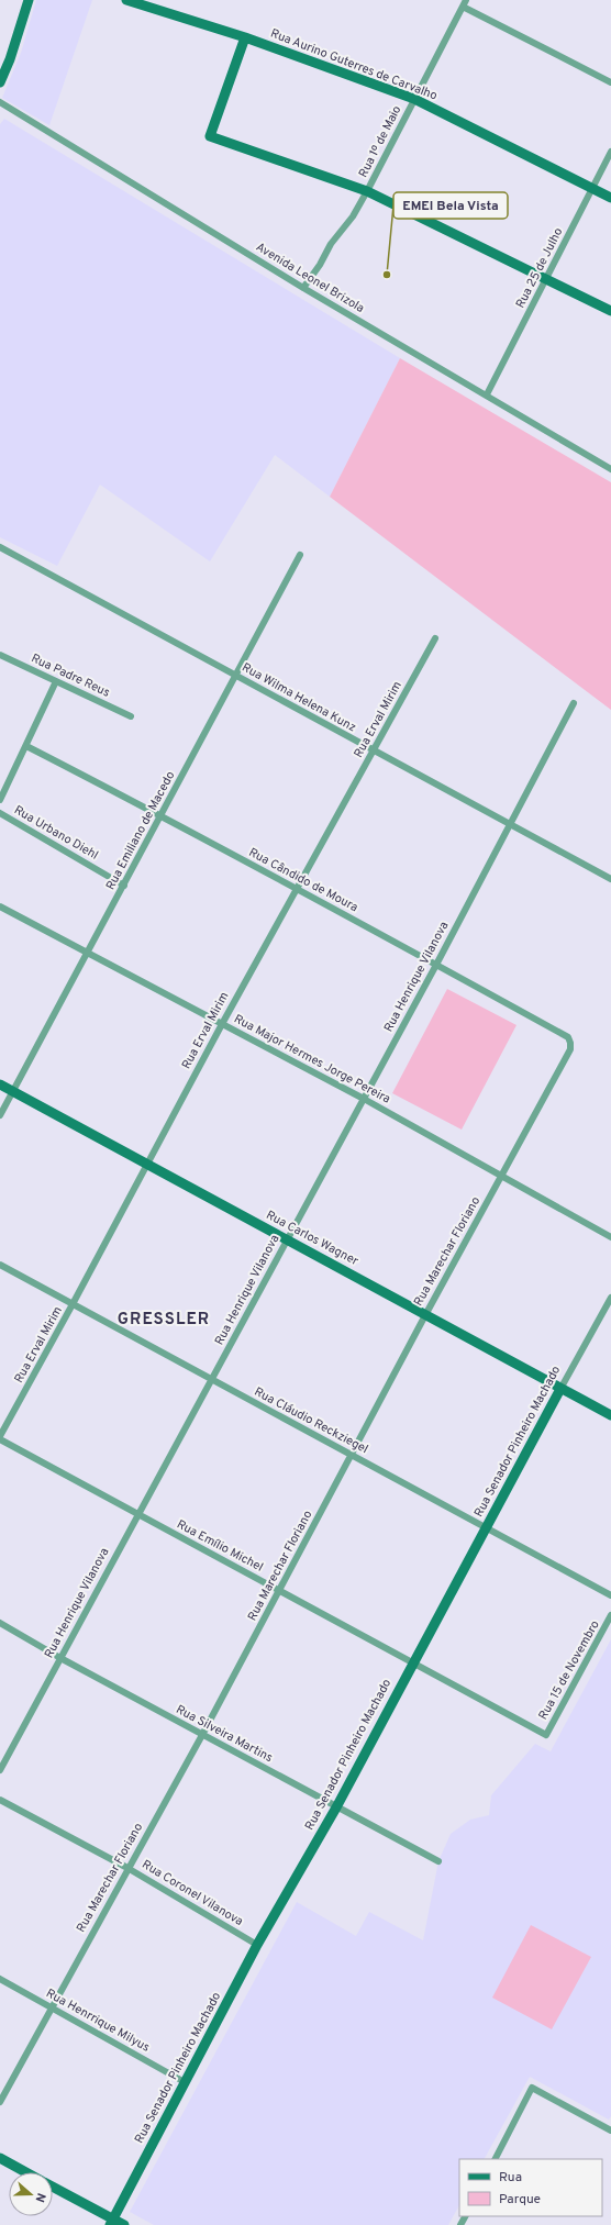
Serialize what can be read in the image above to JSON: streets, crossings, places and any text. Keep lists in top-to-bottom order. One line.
{"streets":{"street":["Rua Aurino Guterres de Carvalho","Rua 1º de Maio","Rua 25 de Julho","Avenida Leonel Brizola","Rua Padre Reus","Rua Wilma Helena Kunz","Rua Erval Mirim","Rua Emiliano de Macedo","Rua Urbano Diehl","Rua Cândido de Moura","Rua Henrique Vilanova","Rua Major Hermes Jorge Pereira","Rua Carlos Wagner","Rua Marechar Floriano","Rua Cláudio Reckziegel","Rua Senador Pinheiro Machado","Rua Emílio Michel","Rua 15 de Novembro","Rua Silveira Martins","Rua Coronel Vilanova","Rua Henrrique Milyus"]},"crossings":[["Rua Aurino Guterres de Carvalho","Rua 1º de Maio"],["Rua Aurino Guterres de Carvalho","Rua 25 de Julho"],["Rua 1º de Maio","Avenida Leonel Brizola"],["Rua 25 de Julho","Avenida Leonel Brizola"],["Rua Wilma Helena Kunz","Rua Erval Mirim"],["Rua Wilma Helena Kunz","Rua Emiliano de Macedo"],["Rua Wilma Helena Kunz","Rua Henrique Vilanova"],["Rua Erval Mirim","Rua Cândido de Moura"],["Rua Erval Mirim","Rua Major Hermes Jorge Pereira"],["Rua Erval Mirim","Rua Carlos Wagner"],["Rua Erval Mirim","Rua Cláudio Reckziegel"],["Rua Emiliano de Macedo","Rua Urbano Diehl"],["Rua Emiliano de Macedo","Rua Cândido de Moura"],["Rua Emiliano de Macedo","Rua Major Hermes Jorge Pereira"],["Rua Emiliano de Macedo","Rua Carlos Wagner"],["Rua Cândido de Moura","Rua Henrique Vilanova"],["Rua Cândido de Moura","Rua Marechar Floriano"],["Rua Henrique Vilanova","Rua Major Hermes Jorge Pereira"],["Rua Henrique Vilanova","Rua Carlos Wagner"],["Rua Henrique Vilanova","Rua Cláudio Reckziegel"],["Rua Henrique Vilanova","Rua Emílio Michel"],["Rua Henrique Vilanova","Rua Silveira Martins"],["Rua Major Hermes Jorge Pereira","Rua Marechar Floriano"],["Rua Carlos Wagner","Rua Marechar Floriano"],["Rua Carlos Wagner","Rua Senador Pinheiro Machado"],["Rua Marechar Floriano","Rua Cláudio Reckziegel"],["Rua Marechar Floriano","Rua Emílio Michel"],["Rua Marechar Floriano","Rua Silveira Martins"],["Rua Marechar Floriano","Rua Coronel Vilanova"],["Rua Marechar Floriano","Rua Henrrique Milyus"],["Rua Cláudio Reckziegel","Rua Senador Pinheiro Machado"],["Rua Senador Pinheiro Machado","Rua Emílio Michel"],["Rua Senador Pinheiro Machado","Rua Silveira Martins"],["Rua Senador Pinheiro Machado","Rua Coronel Vilanova"],["Rua Senador Pinheiro Machado","Rua Henrrique Milyus"],["Rua Emílio Michel","Rua 15 de Novembro"]],"districts":["GRESSLER"],"places":["EMEI Bela Vista"],"legend":["Rua","Parque"],"north":"right"}
